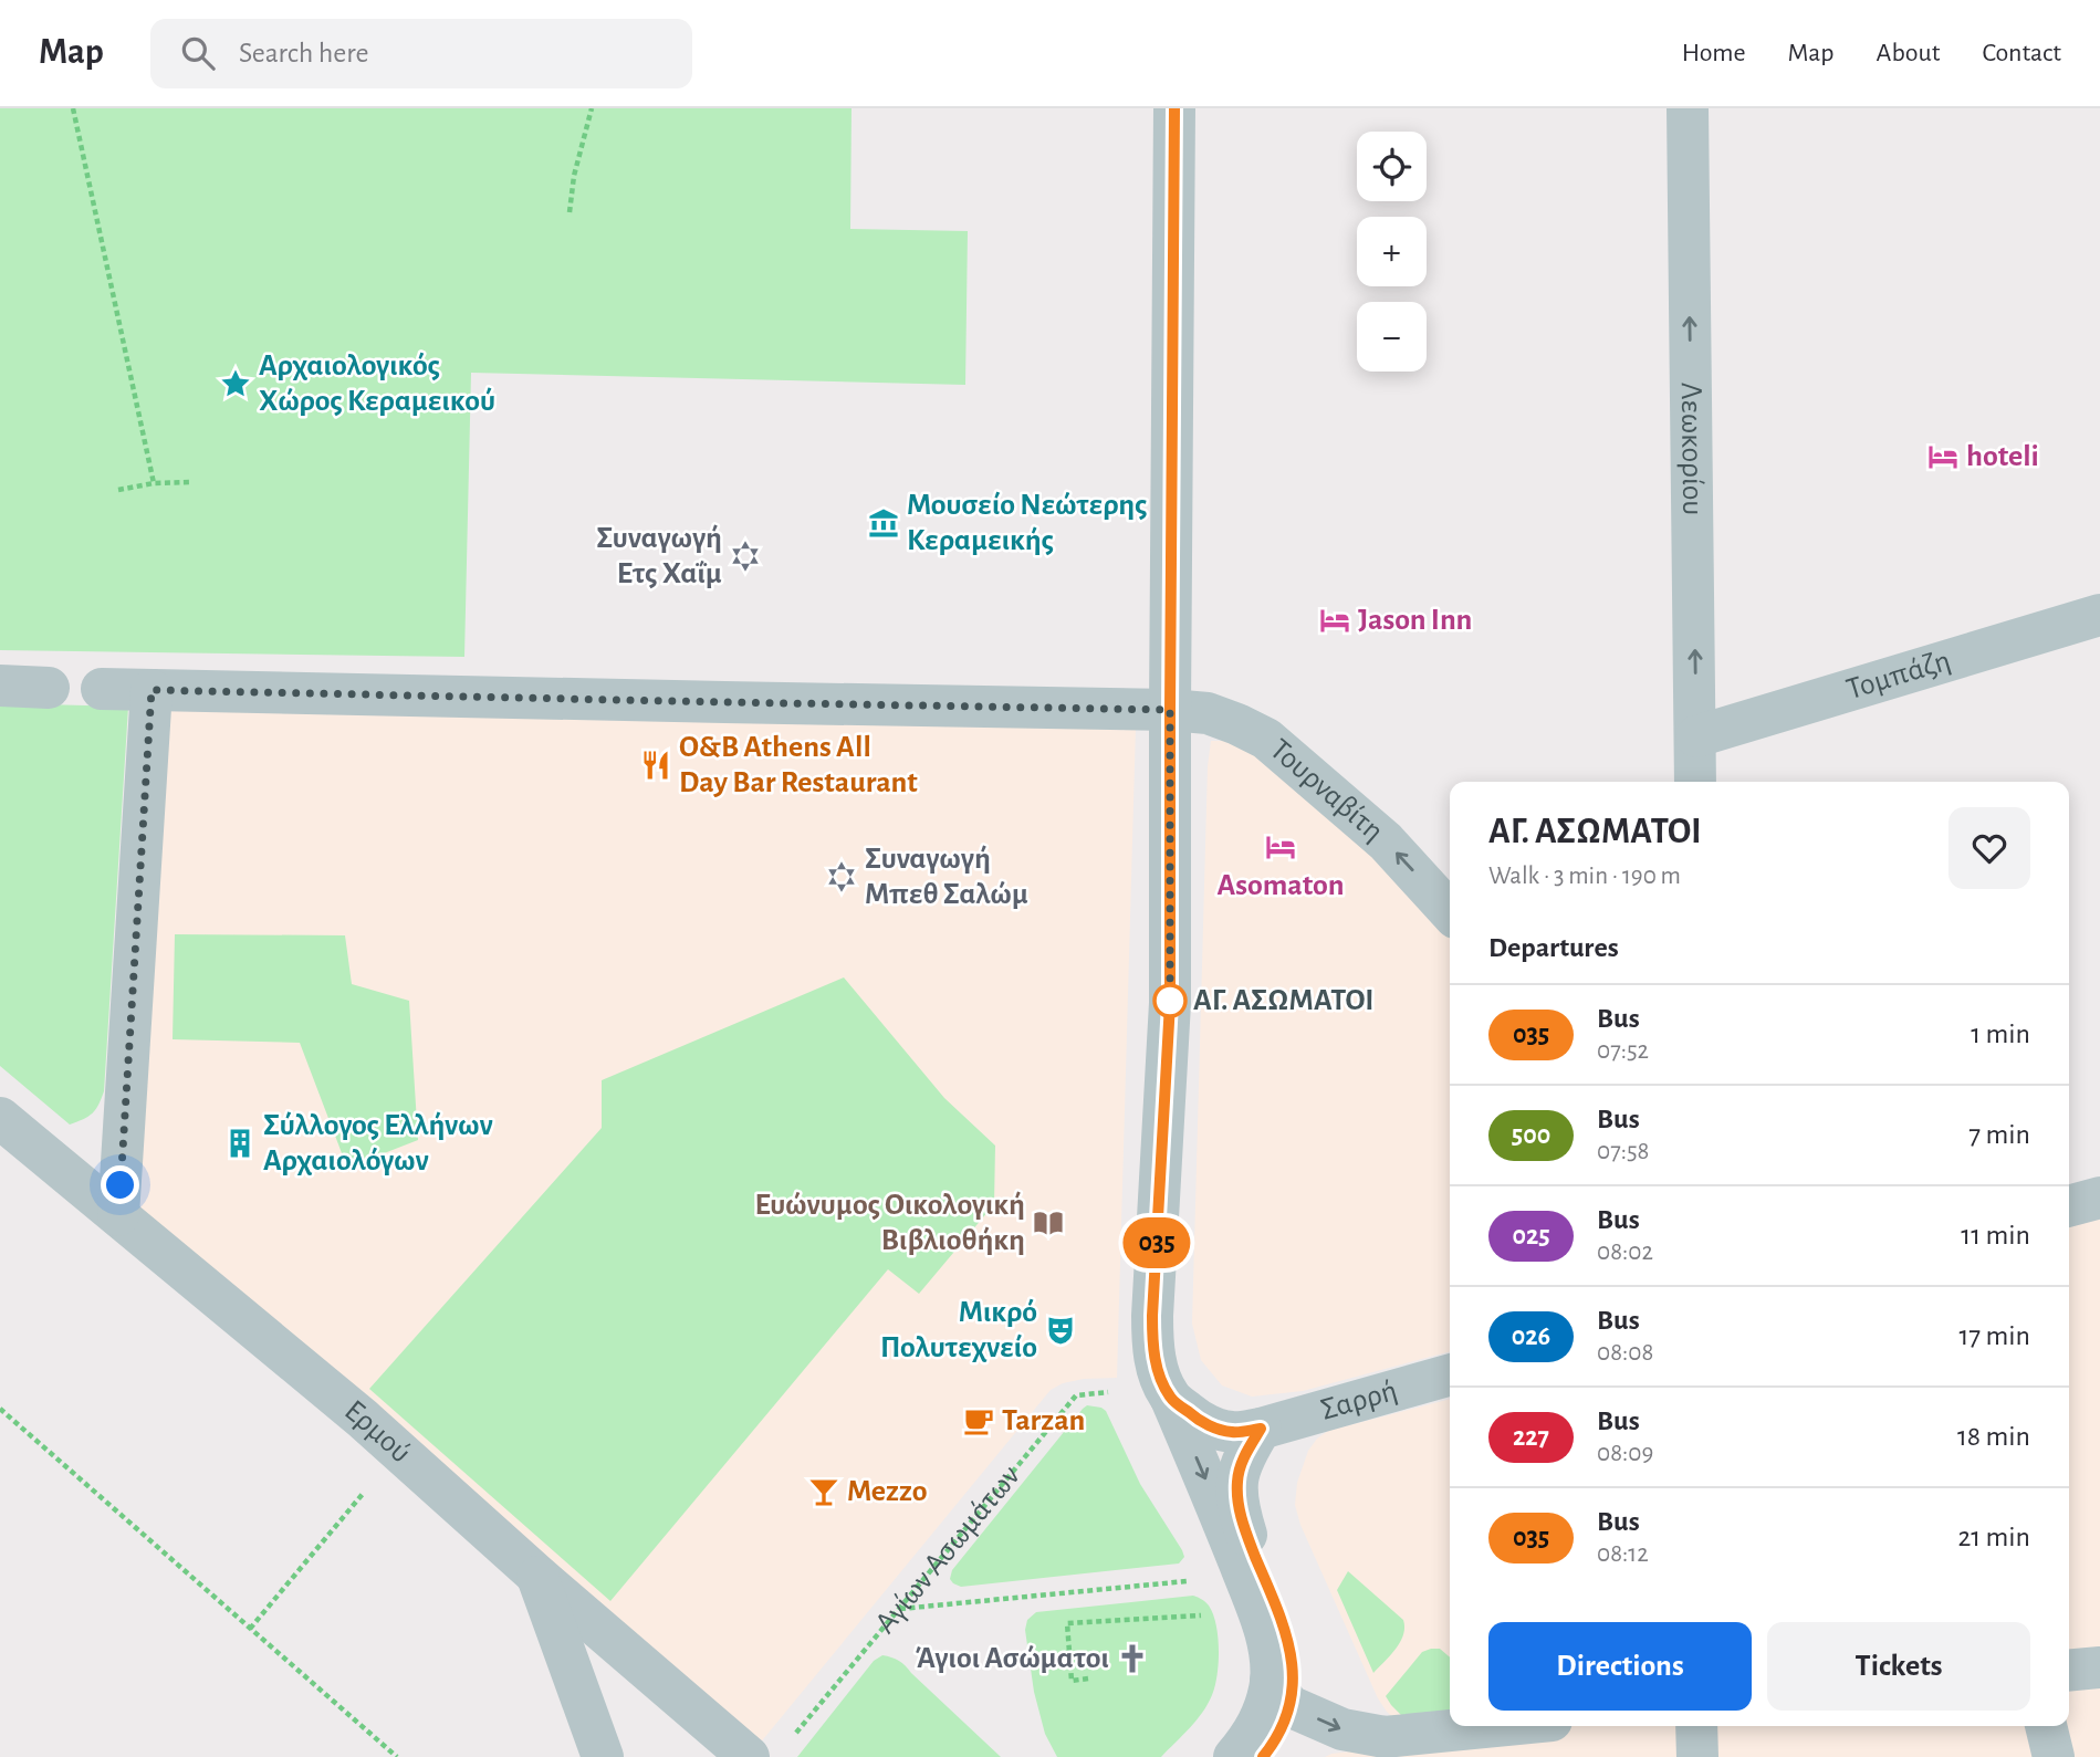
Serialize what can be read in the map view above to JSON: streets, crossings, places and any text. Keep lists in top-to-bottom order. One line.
{"streets":{"street":["Λεωκορίου","Τομπάζη","Τουρναβίτη","Σαρρή","Ερμού"],"path":["Αγίων Ασωμάτων"]},"crossings":[["Λεωκορίου","Τομπάζη"]],"one_way":["Λεωκορίου"],"places":{"place":["Αρχαιολογικός Χώρος Κεραμεικού"],"hotel":["hoteli","Jason Inn","Asomaton"],"museum":["Μουσείο Νεώτερης Κεραμεικής"],"synagogue":["Συναγωγή Ετς Χαΐμ","Συναγωγή Μπεθ Σαλώμ"],"restaurant":["O&B Athens All Day Bar Restaurant"],"other":["ΑΓ. ΑΣΩΜΑΤΟΙ"],"building":["Σύλλογος Ελλήνων Αρχαιολόγων"],"library":["Ευώνυμος Οικολογική Βιβλιοθήκη"],"theatre":["Μικρό Πολυτεχνείο"],"cafe":["Tarzan"],"bar":["Mezzo"],"church":["Άγιοι Ασώματοι"]},"lines":["bus line 035"],"page":{"header":"Map","search":"Search here","nav":["Home","Map","About","Contact"],"on_map":"035","map_buttons":["+","−"],"heading":[["ΑΓ. ΑΣΩΜΑΤΟΙ","Walk · 3 min · 190 m"],"Departures"],"list":[{"mark":"035","name":"Bus","note":"07:52","value":"1 min"},{"mark":"500","name":"Bus","note":"07:58","value":"7 min"},{"mark":"025","name":"Bus","note":"08:02","value":"11 min"},{"mark":"026","name":"Bus","note":"08:08","value":"17 min"},{"mark":"227","name":"Bus","note":"08:09","value":"18 min"},{"mark":"035","name":"Bus","note":"08:12","value":"21 min"}],"buttons":["Directions","Tickets"]}}
